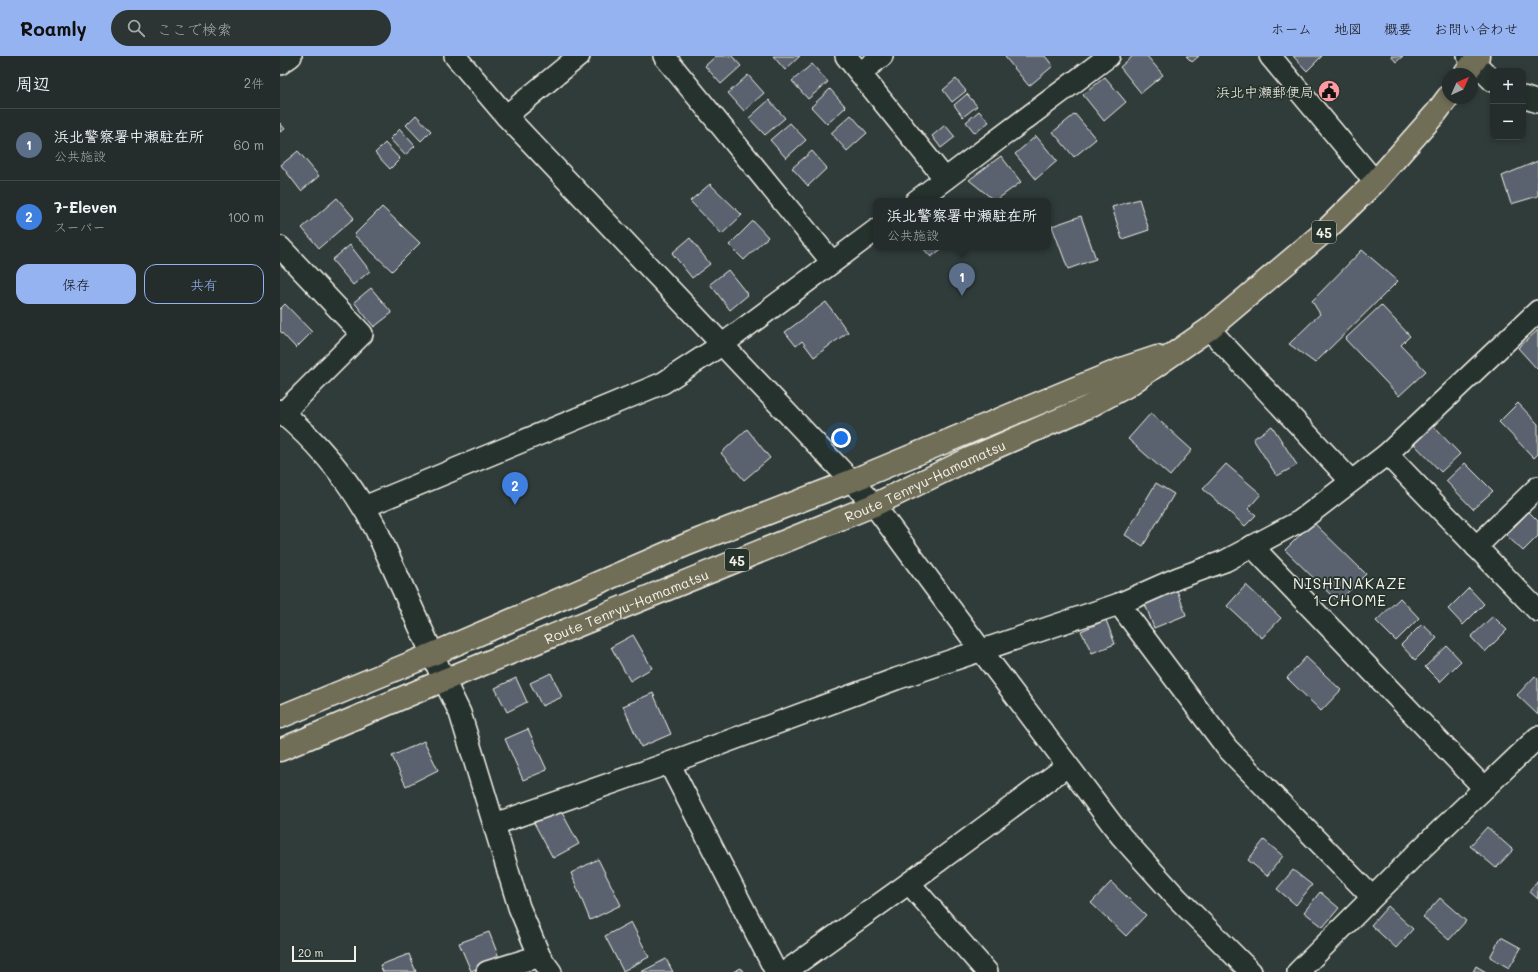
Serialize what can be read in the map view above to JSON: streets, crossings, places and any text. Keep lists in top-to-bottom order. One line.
{"streets":{"main road":["45","Route Tenryu-Hamamatsu"]},"districts":["NISHINAKAZE 1-CHOME"],"places":{"public building":["浜北中瀬郵便局"]},"scale_bar":"20 m","north":"top right","page":{"header":"Roamly","search":"ここで検索","nav":["ホーム","地図","概要","お問い合わせ"],"heading":["周辺","2件"],"map_buttons":["+","−"],"list":[{"mark":"1","name":"浜北警察署中瀬駐在所","note":"公共施設","value":"60 m"},{"mark":"2","name":"7-Eleven","note":"スーパー","value":"100 m"}],"popup":["浜北警察署中瀬駐在所","公共施設"],"buttons":["保存","共有"],"pins":["1","2"],"scale":"20 m"}}
